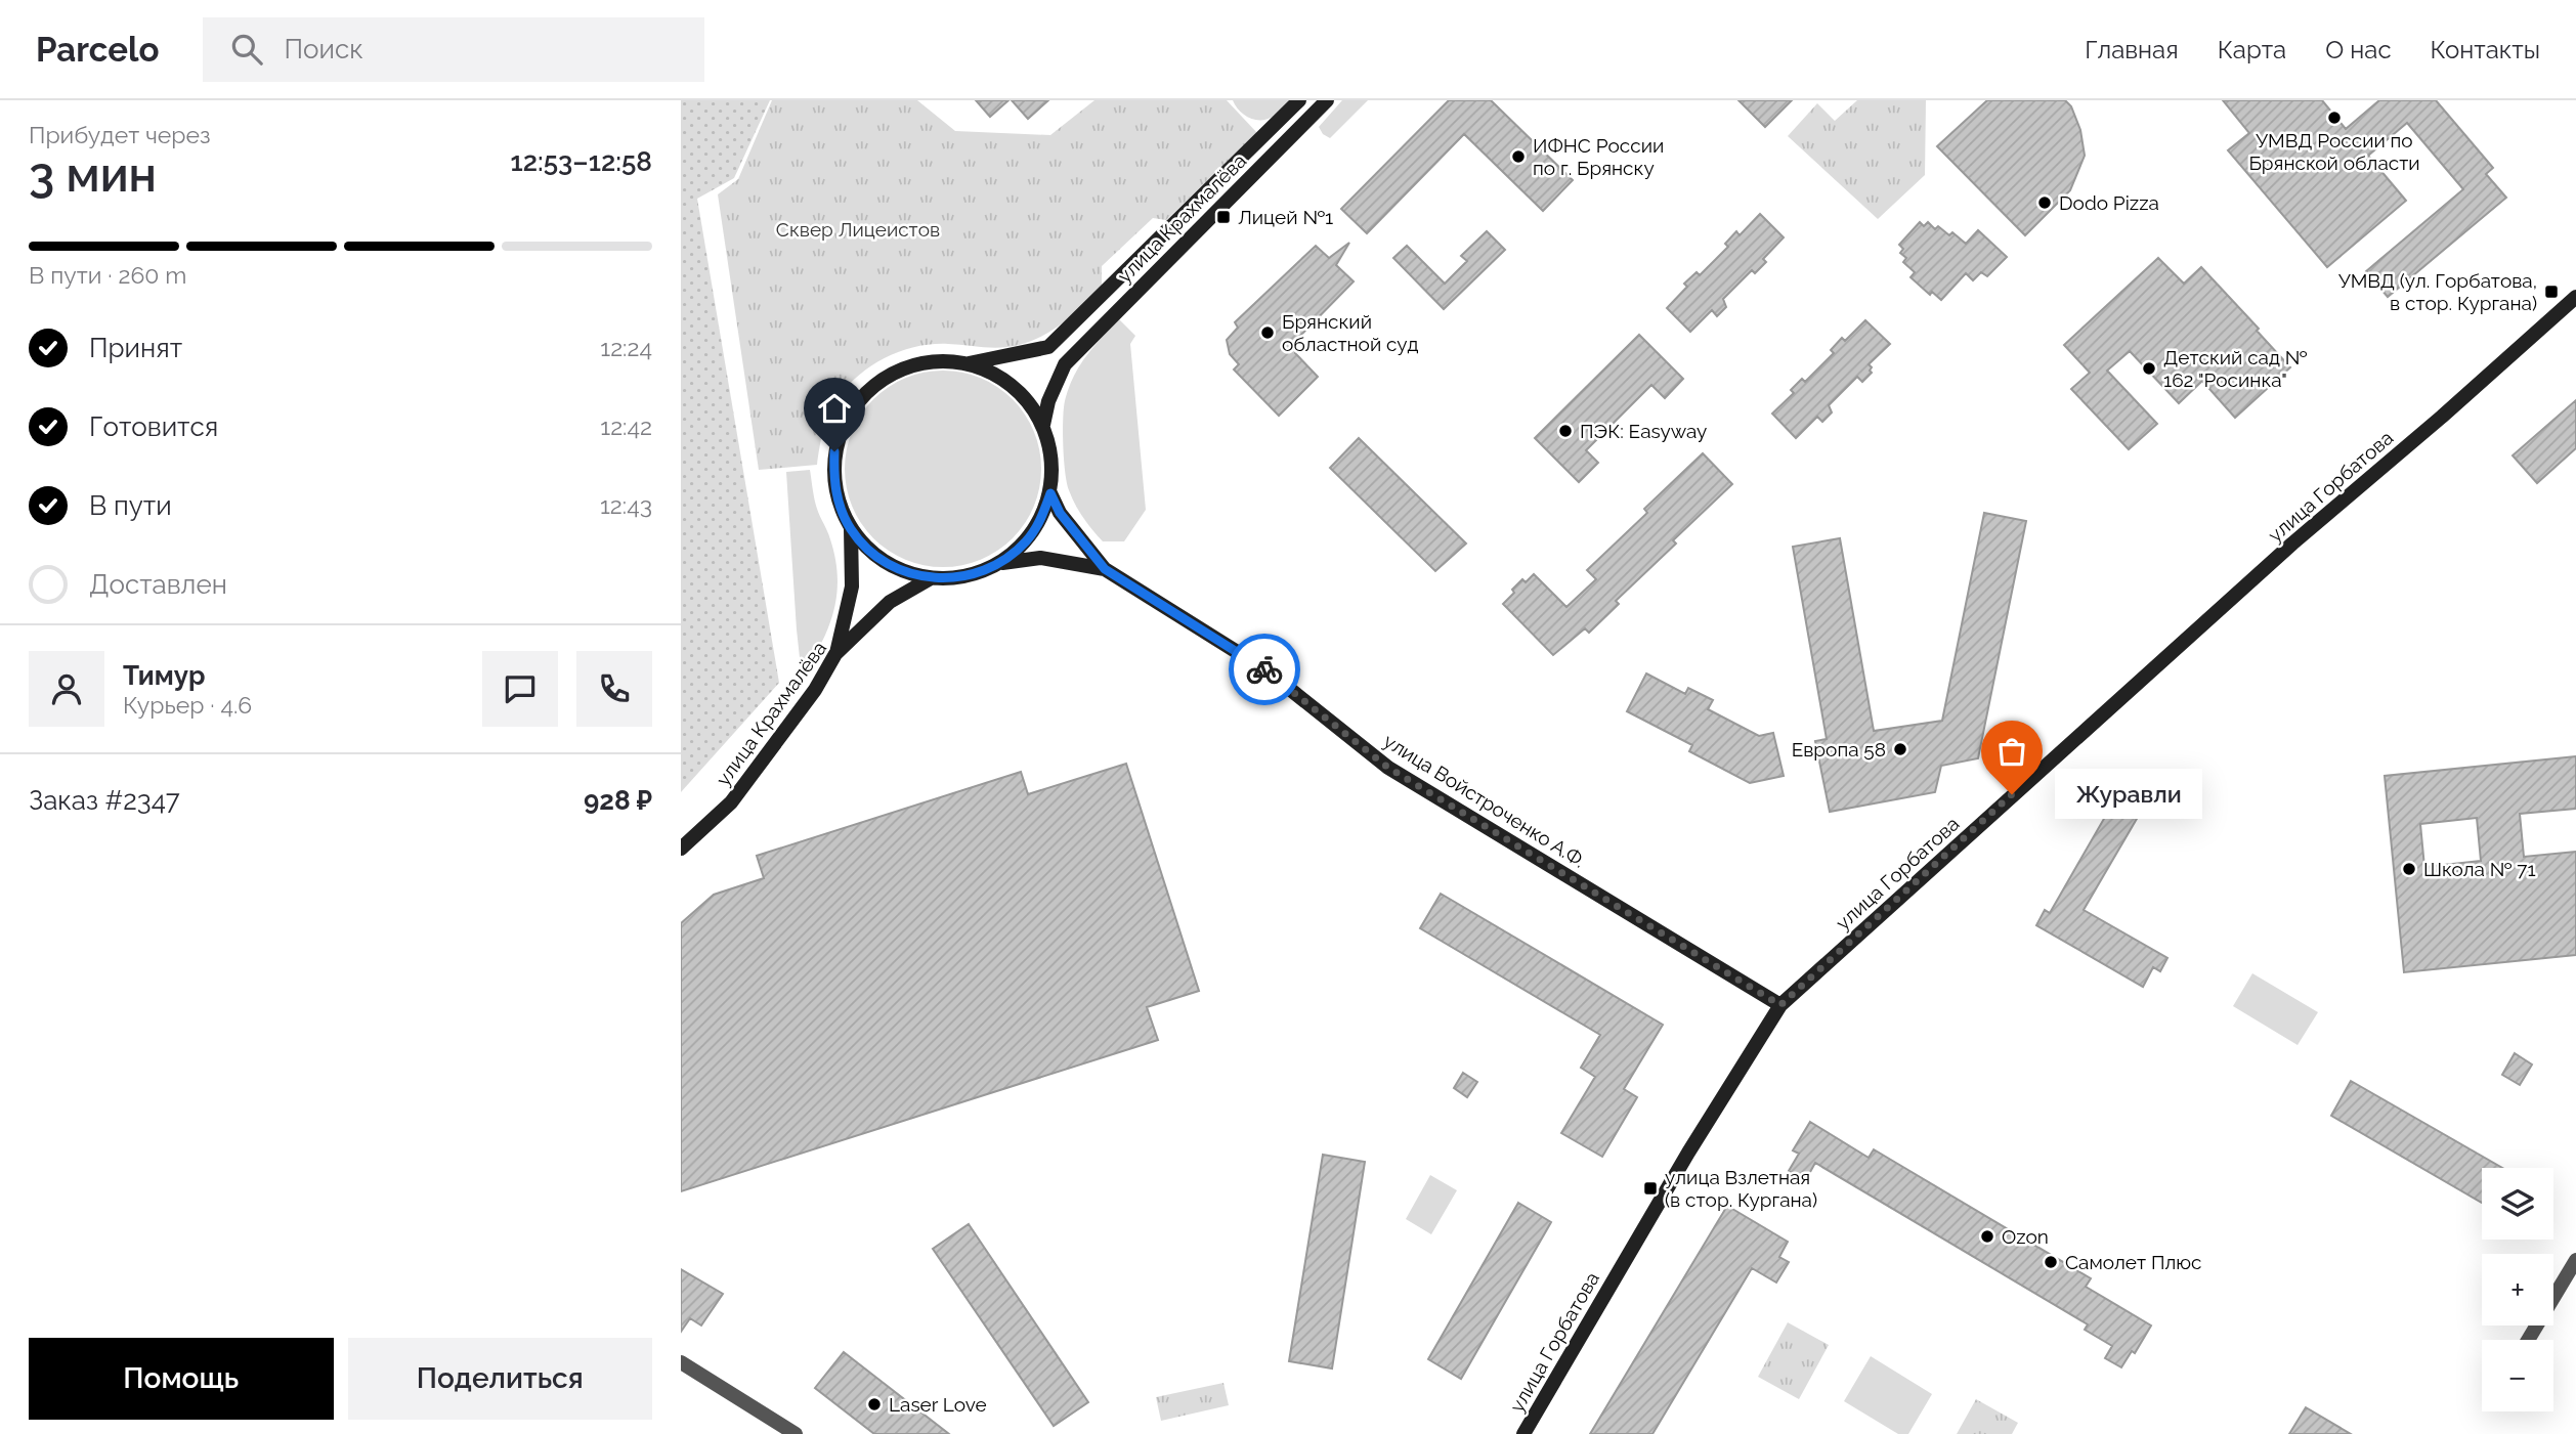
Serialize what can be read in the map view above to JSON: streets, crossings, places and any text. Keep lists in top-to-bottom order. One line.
{"streets":{"main road":["улица Крахмалёва","улица Горбатова","улица Войстроченко А.Ф."]},"crossings":[["улица Горбатова","улица Войстроченко А.Ф."]],"parks":["Сквер Лицеистов"],"places":{"other":["УМВД России по Брянской области","ИФНС России по г. Брянску","Dodo Pizza","Брянский областной суд","Детский сад № 162 \"Росинка\"","ПЭК: Easyway","Европа 58","Журавли","Школа № 71","Ozon","Самолет Плюс","Laser Love"],"transit":["Лицей №1","УМВД (ул. Горбатова, в стор. Кургана)","улица Взлетная (в стор. Кургана)"]},"page":{"header":"Parcelo","search":"Поиск","nav":["Главная","Карта","О нас","Контакты"],"heading":["3 мин","Прибудет через","12:53–12:58"],"panel":["Тимур","Курьер · 4.6","Заказ #2347","928 ₽"],"bar":"В пути · 260 m","list":[["Принят","12:24"],["Готовится","12:42"],["В пути","12:43"],"Доставлен"],"bubble":"Журавли","map_buttons":["+","−"],"buttons":["Помощь","Поделиться"]}}
